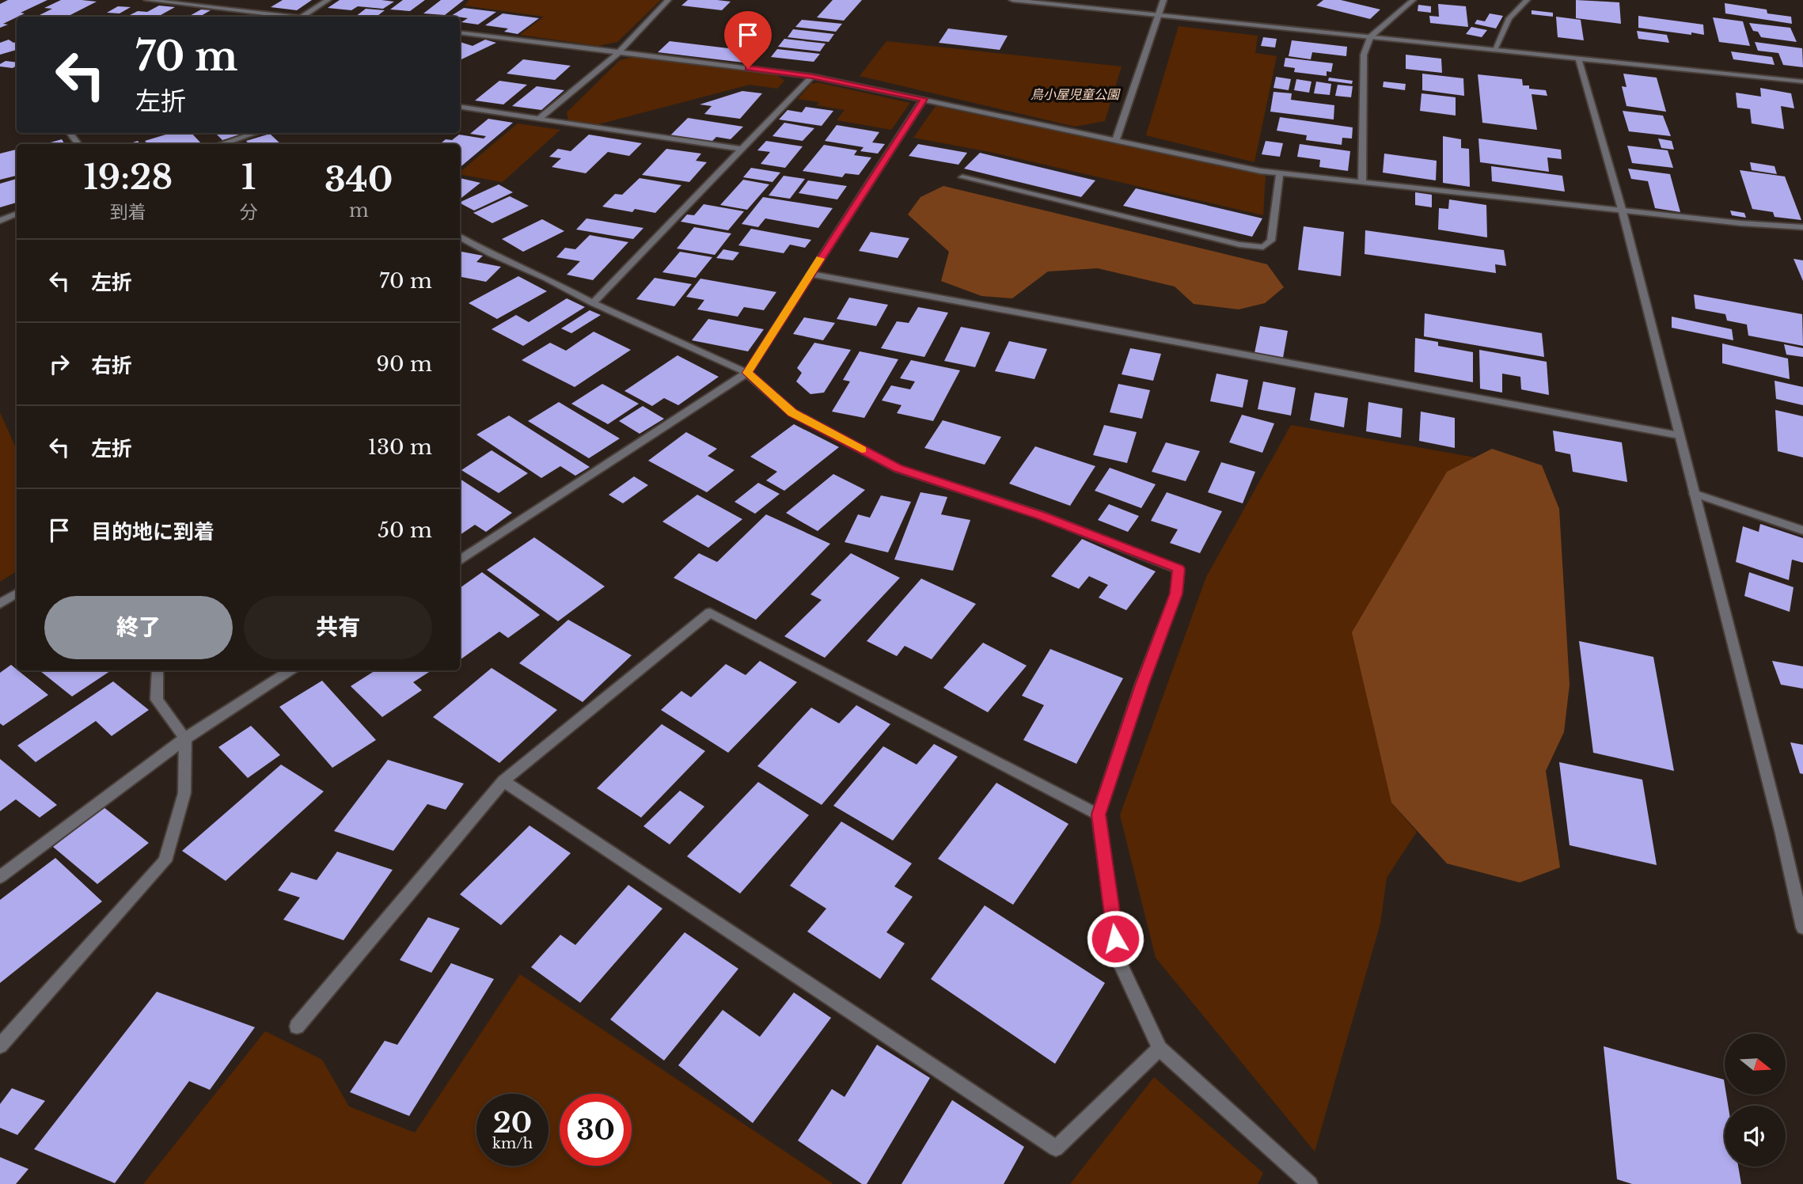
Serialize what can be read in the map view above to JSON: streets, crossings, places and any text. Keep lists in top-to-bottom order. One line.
{"parks":["鳥小屋児童公園"],"north":"right","page":{"turn":["70 m","左折"],"eta":["19:28","到着","1","分","340","m"],"list":[{"name":"左折","value":"70 m"},{"name":"右折","value":"90 m"},{"name":"左折","value":"130 m"},{"name":"目的地に到着","value":"50 m"}],"buttons":["終了","共有"],"speed":"20 km/h","limit":"30"}}
